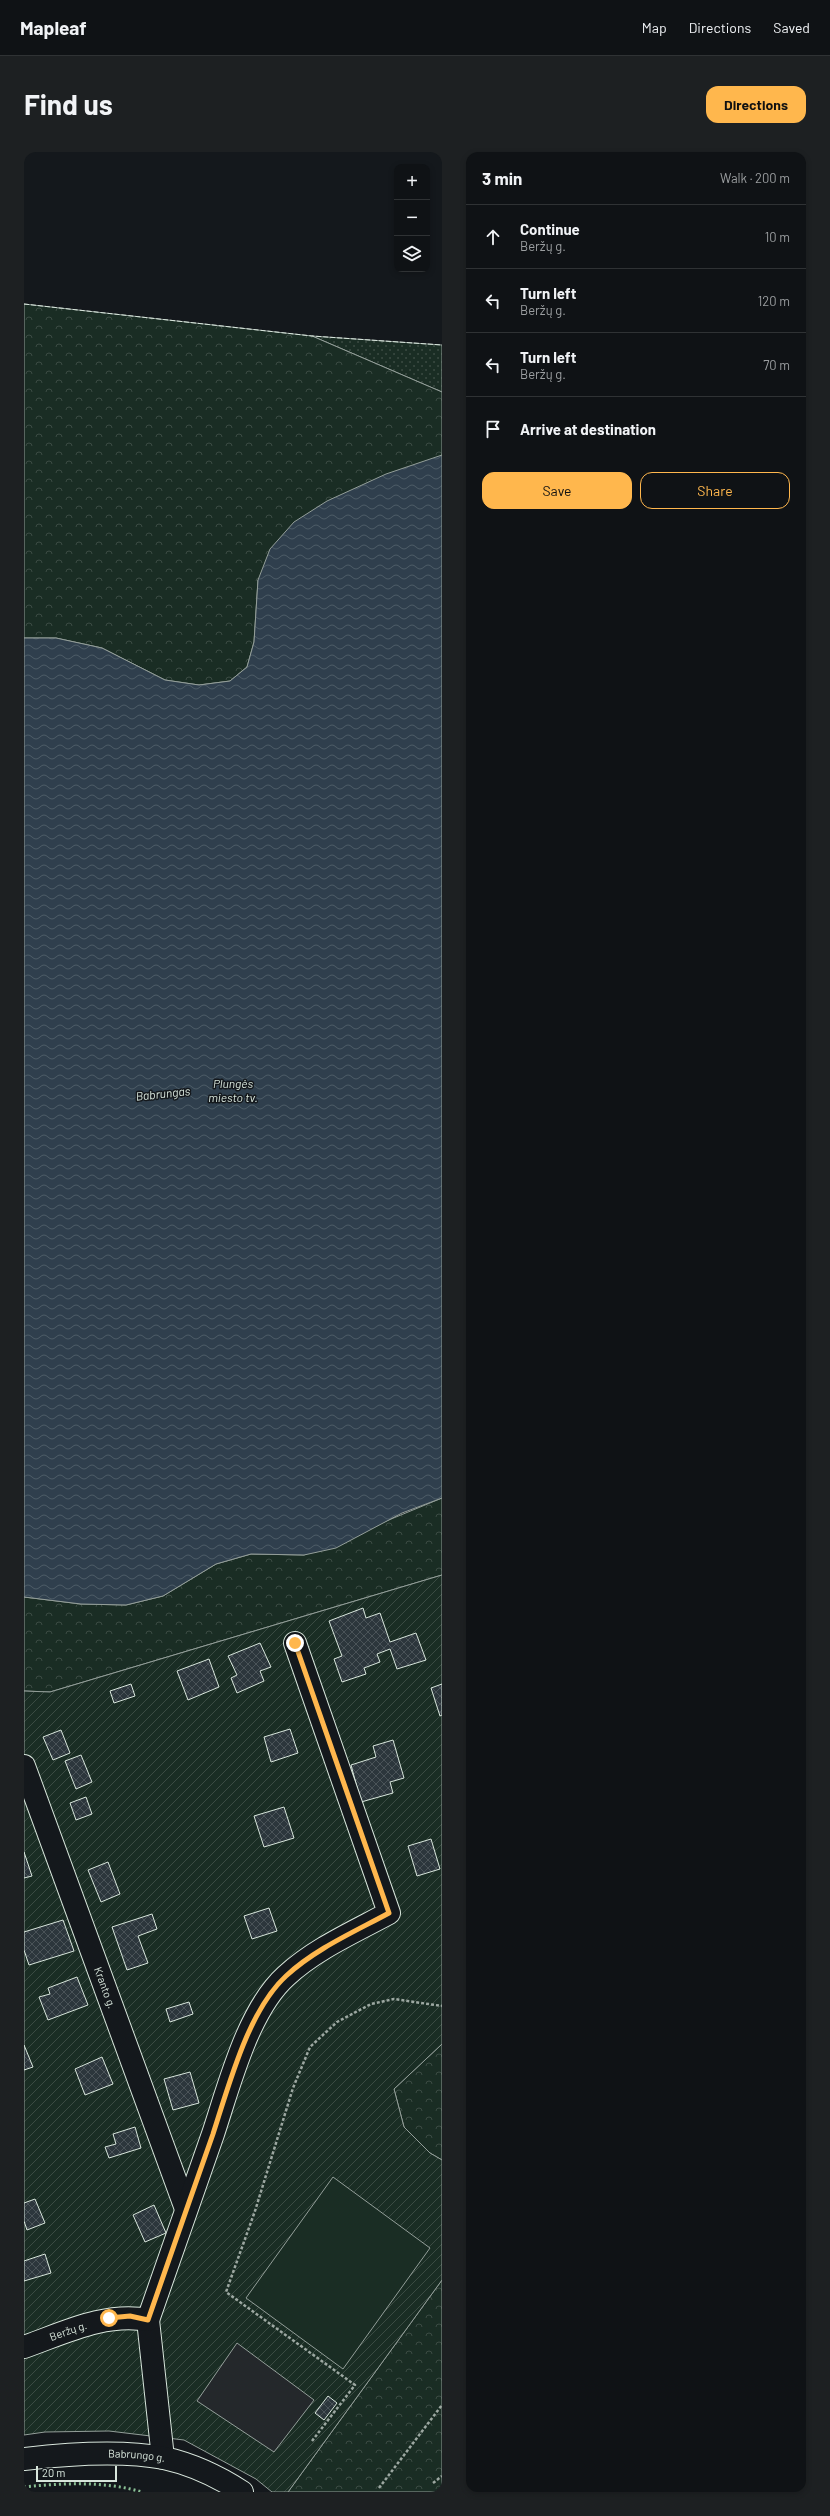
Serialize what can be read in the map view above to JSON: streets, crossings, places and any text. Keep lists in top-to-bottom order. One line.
{"streets":{"street":["Kranto g.","Beržų g.","Babrungo g."]},"water":["Plungės miesto tv.","Babrungas"],"scale_bar":"20 m","page":{"header":"Mapleaf","nav":["Map","Directions","Saved"],"buttons":["Directions",["Save","Share"]],"title":"Find us","heading":["3 min","Walk · 200 m"],"map_buttons":["+","−"],"list":[["Continue","Beržų g.","10 m"],["Turn left","Beržų g.","120 m"],["Turn left","Beržų g.","70 m"],"Arrive at destination"],"scale":"20 m"}}
